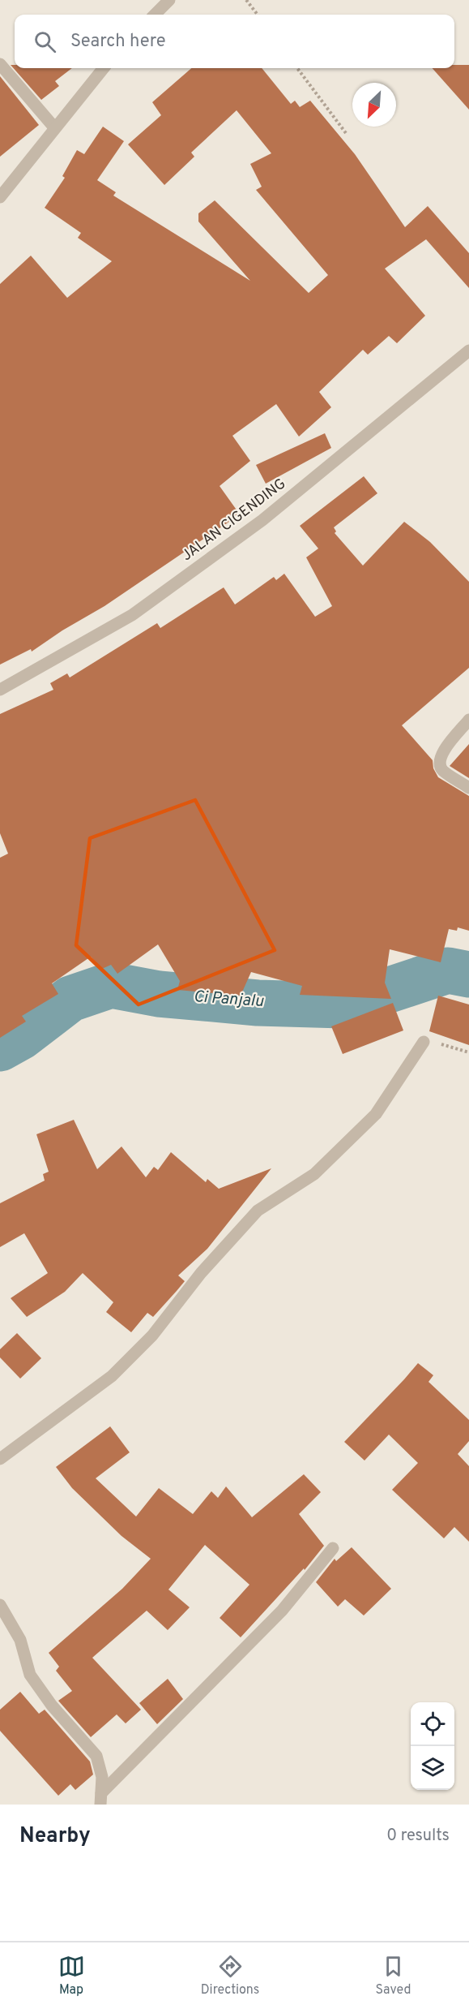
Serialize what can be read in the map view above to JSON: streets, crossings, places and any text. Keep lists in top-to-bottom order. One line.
{"streets":{"street":["JALAN CIGENDING"]},"water":["Ci Panjalu"],"north":"bottom left","page":{"search":"Search here","heading":["Nearby","0 results"],"nav":["Map","Directions","Saved"]}}
